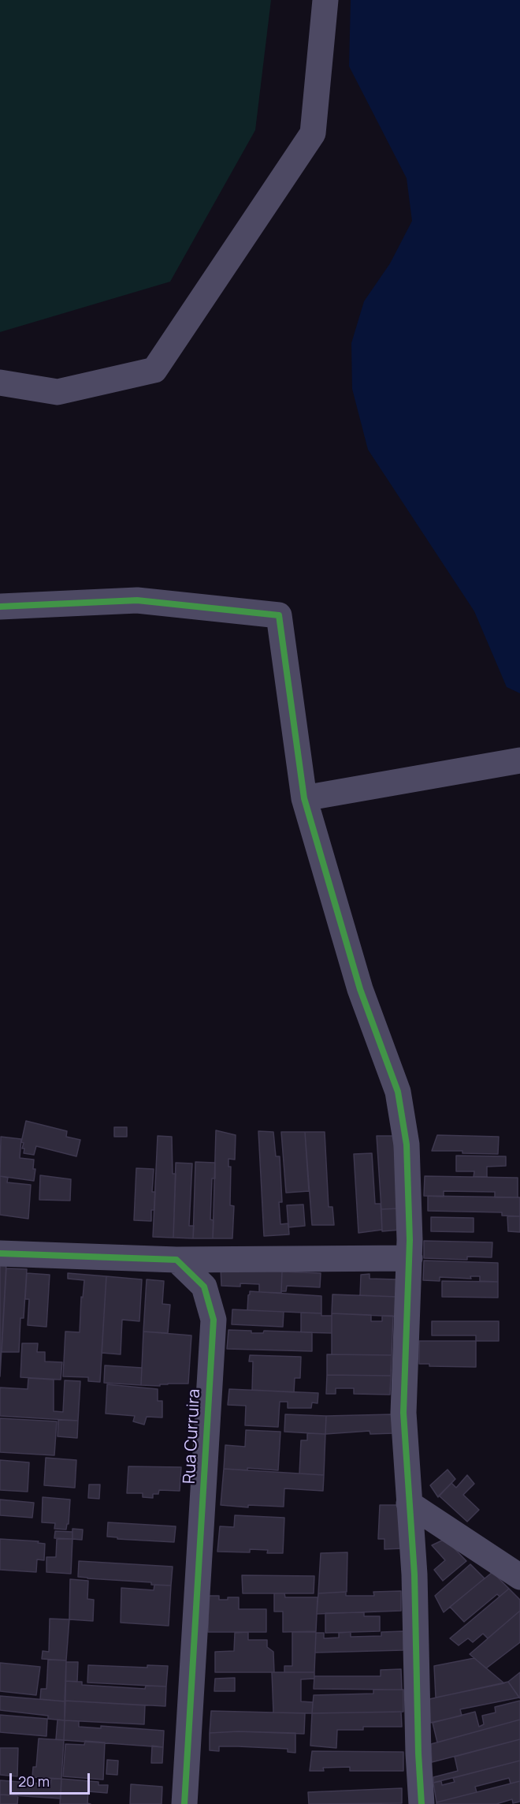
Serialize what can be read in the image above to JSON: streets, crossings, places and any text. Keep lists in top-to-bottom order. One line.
{"streets":{"street":["Rua Curruira"]},"scale_bar":"20 m"}
